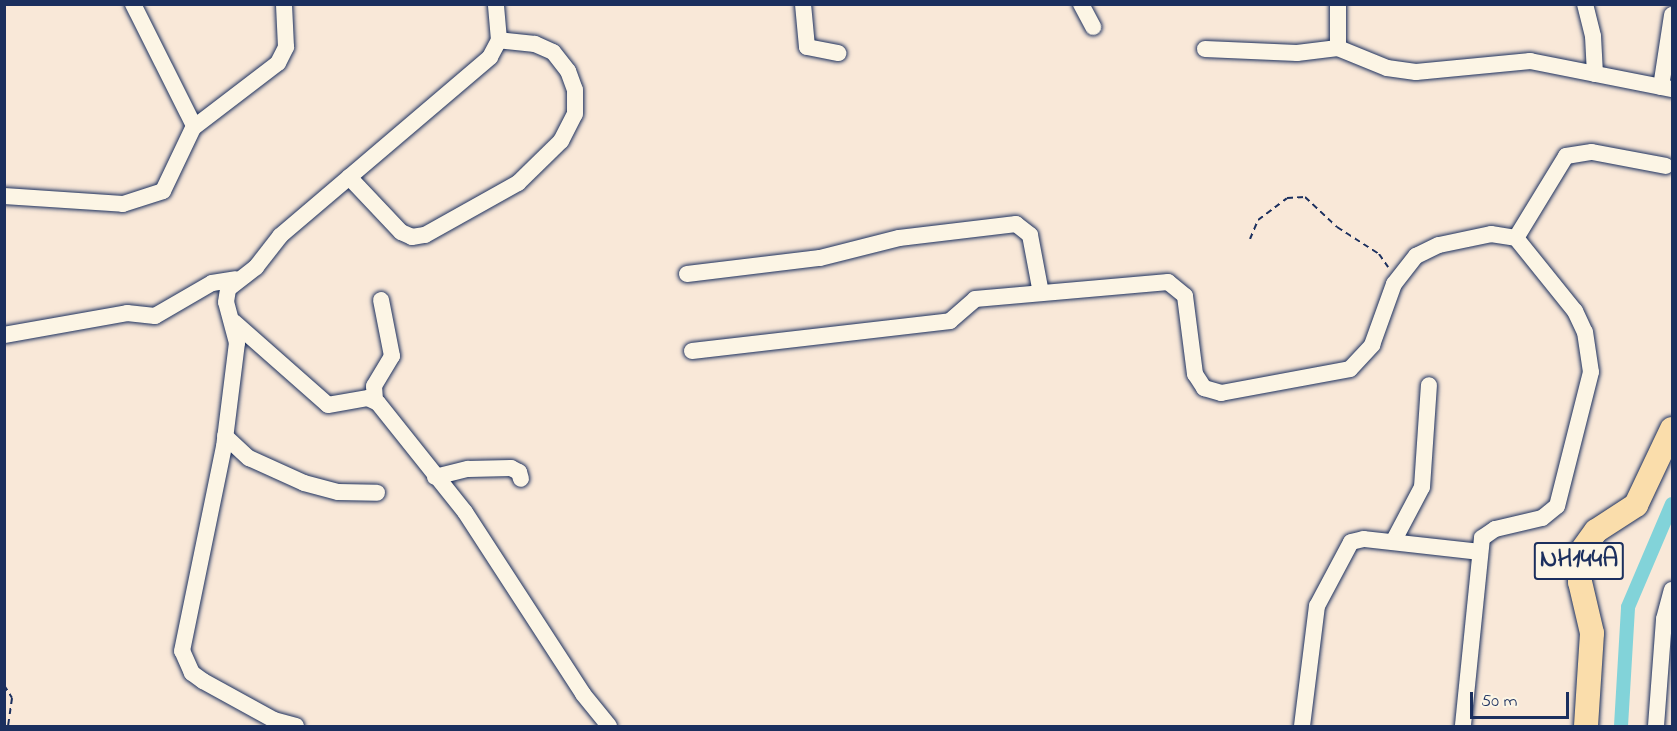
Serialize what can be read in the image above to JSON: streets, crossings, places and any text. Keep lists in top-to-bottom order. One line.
{"streets":{"highway":["NH144A"]},"scale_bar":"50 m"}
